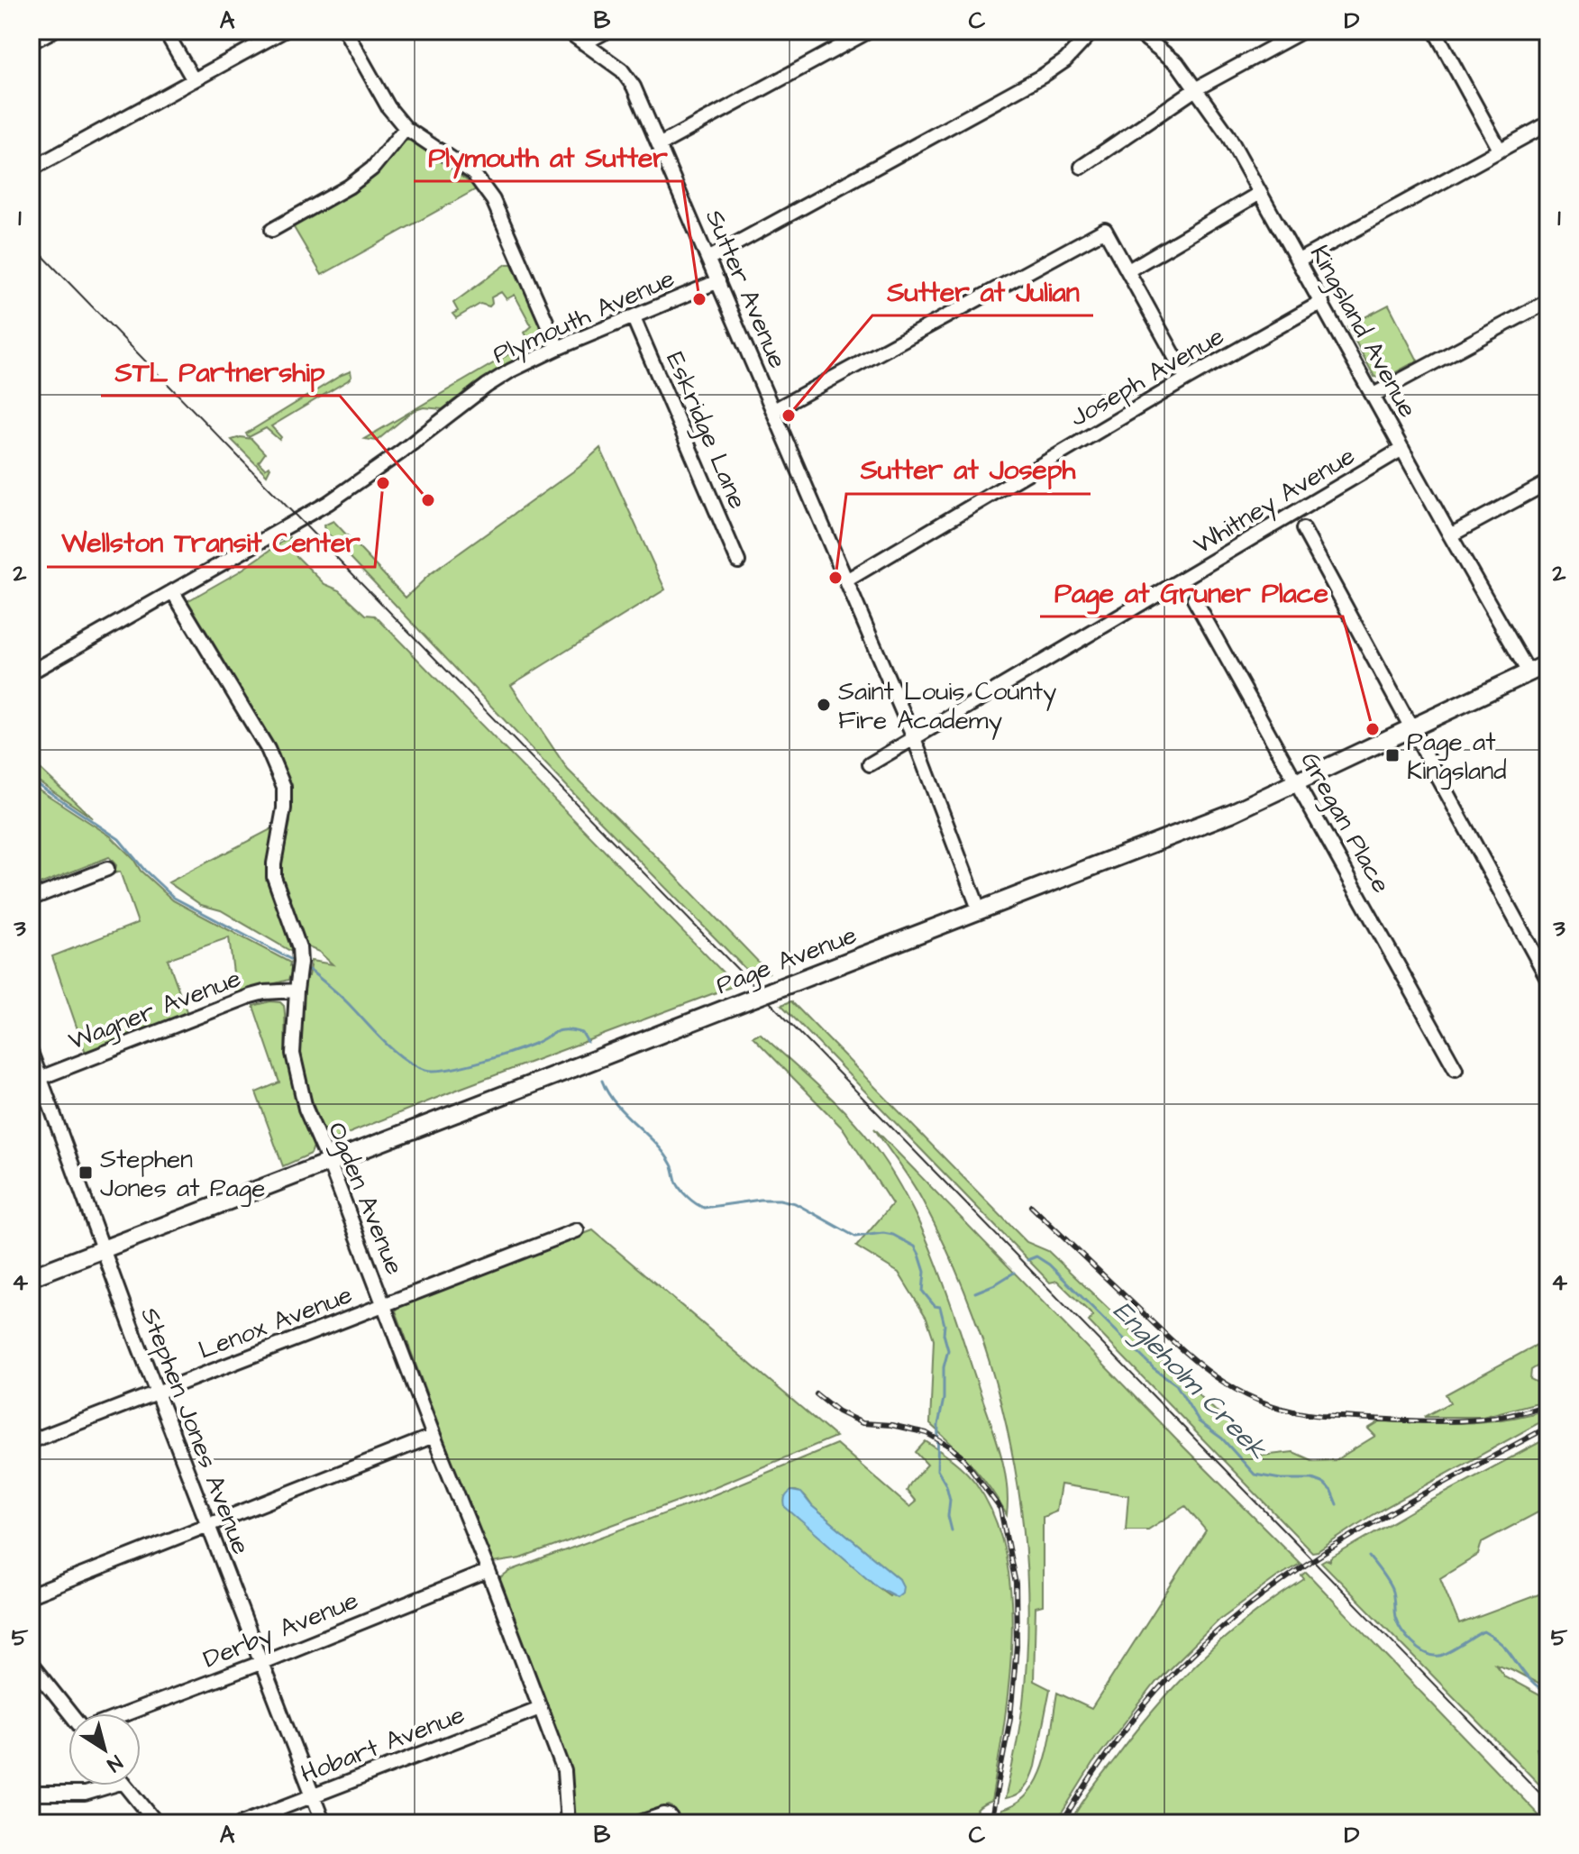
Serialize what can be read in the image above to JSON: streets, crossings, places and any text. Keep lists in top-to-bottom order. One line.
{"streets":{"main road":["Page Avenue"],"street":["Sutter Avenue","Plymouth Avenue","Kingsland Avenue","Joseph Avenue","Eskridge Lane","Whitney Avenue","Gregan Place","Wagner Avenue","Ogden Avenue","Lenox Avenue","Stephen Jones Avenue","Derby Avenue","Hobart Avenue"]},"crossings":[["Sutter Avenue","Plymouth Avenue"],["Sutter Avenue","Joseph Avenue"],["Sutter Avenue","Whitney Avenue"],["Sutter Avenue","Page Avenue"],["Plymouth Avenue","Eskridge Lane"],["Plymouth Avenue","Ogden Avenue"],["Kingsland Avenue","Joseph Avenue"],["Kingsland Avenue","Whitney Avenue"],["Kingsland Avenue","Page Avenue"],["Gregan Place","Page Avenue"],["Page Avenue","Ogden Avenue"],["Page Avenue","Stephen Jones Avenue"],["Wagner Avenue","Ogden Avenue"],["Wagner Avenue","Stephen Jones Avenue"],["Ogden Avenue","Lenox Avenue"],["Ogden Avenue","Derby Avenue"],["Ogden Avenue","Hobart Avenue"],["Lenox Avenue","Stephen Jones Avenue"],["Stephen Jones Avenue","Derby Avenue"],["Stephen Jones Avenue","Hobart Avenue"]],"water":["Engleholm Creek"],"places":{"other":["Plymouth at Sutter","Sutter at Julian","Wellston Transit Center","STL Partnership","Sutter at Joseph","Saint Louis County Fire Academy","Page at Gruner Place"],"transit":["Page at Kingsland","Stephen Jones at Page"]},"north":"bottom right","grid":{"columns":["A","B","C","D"],"rows":["1","2","3","4","5"]}}
